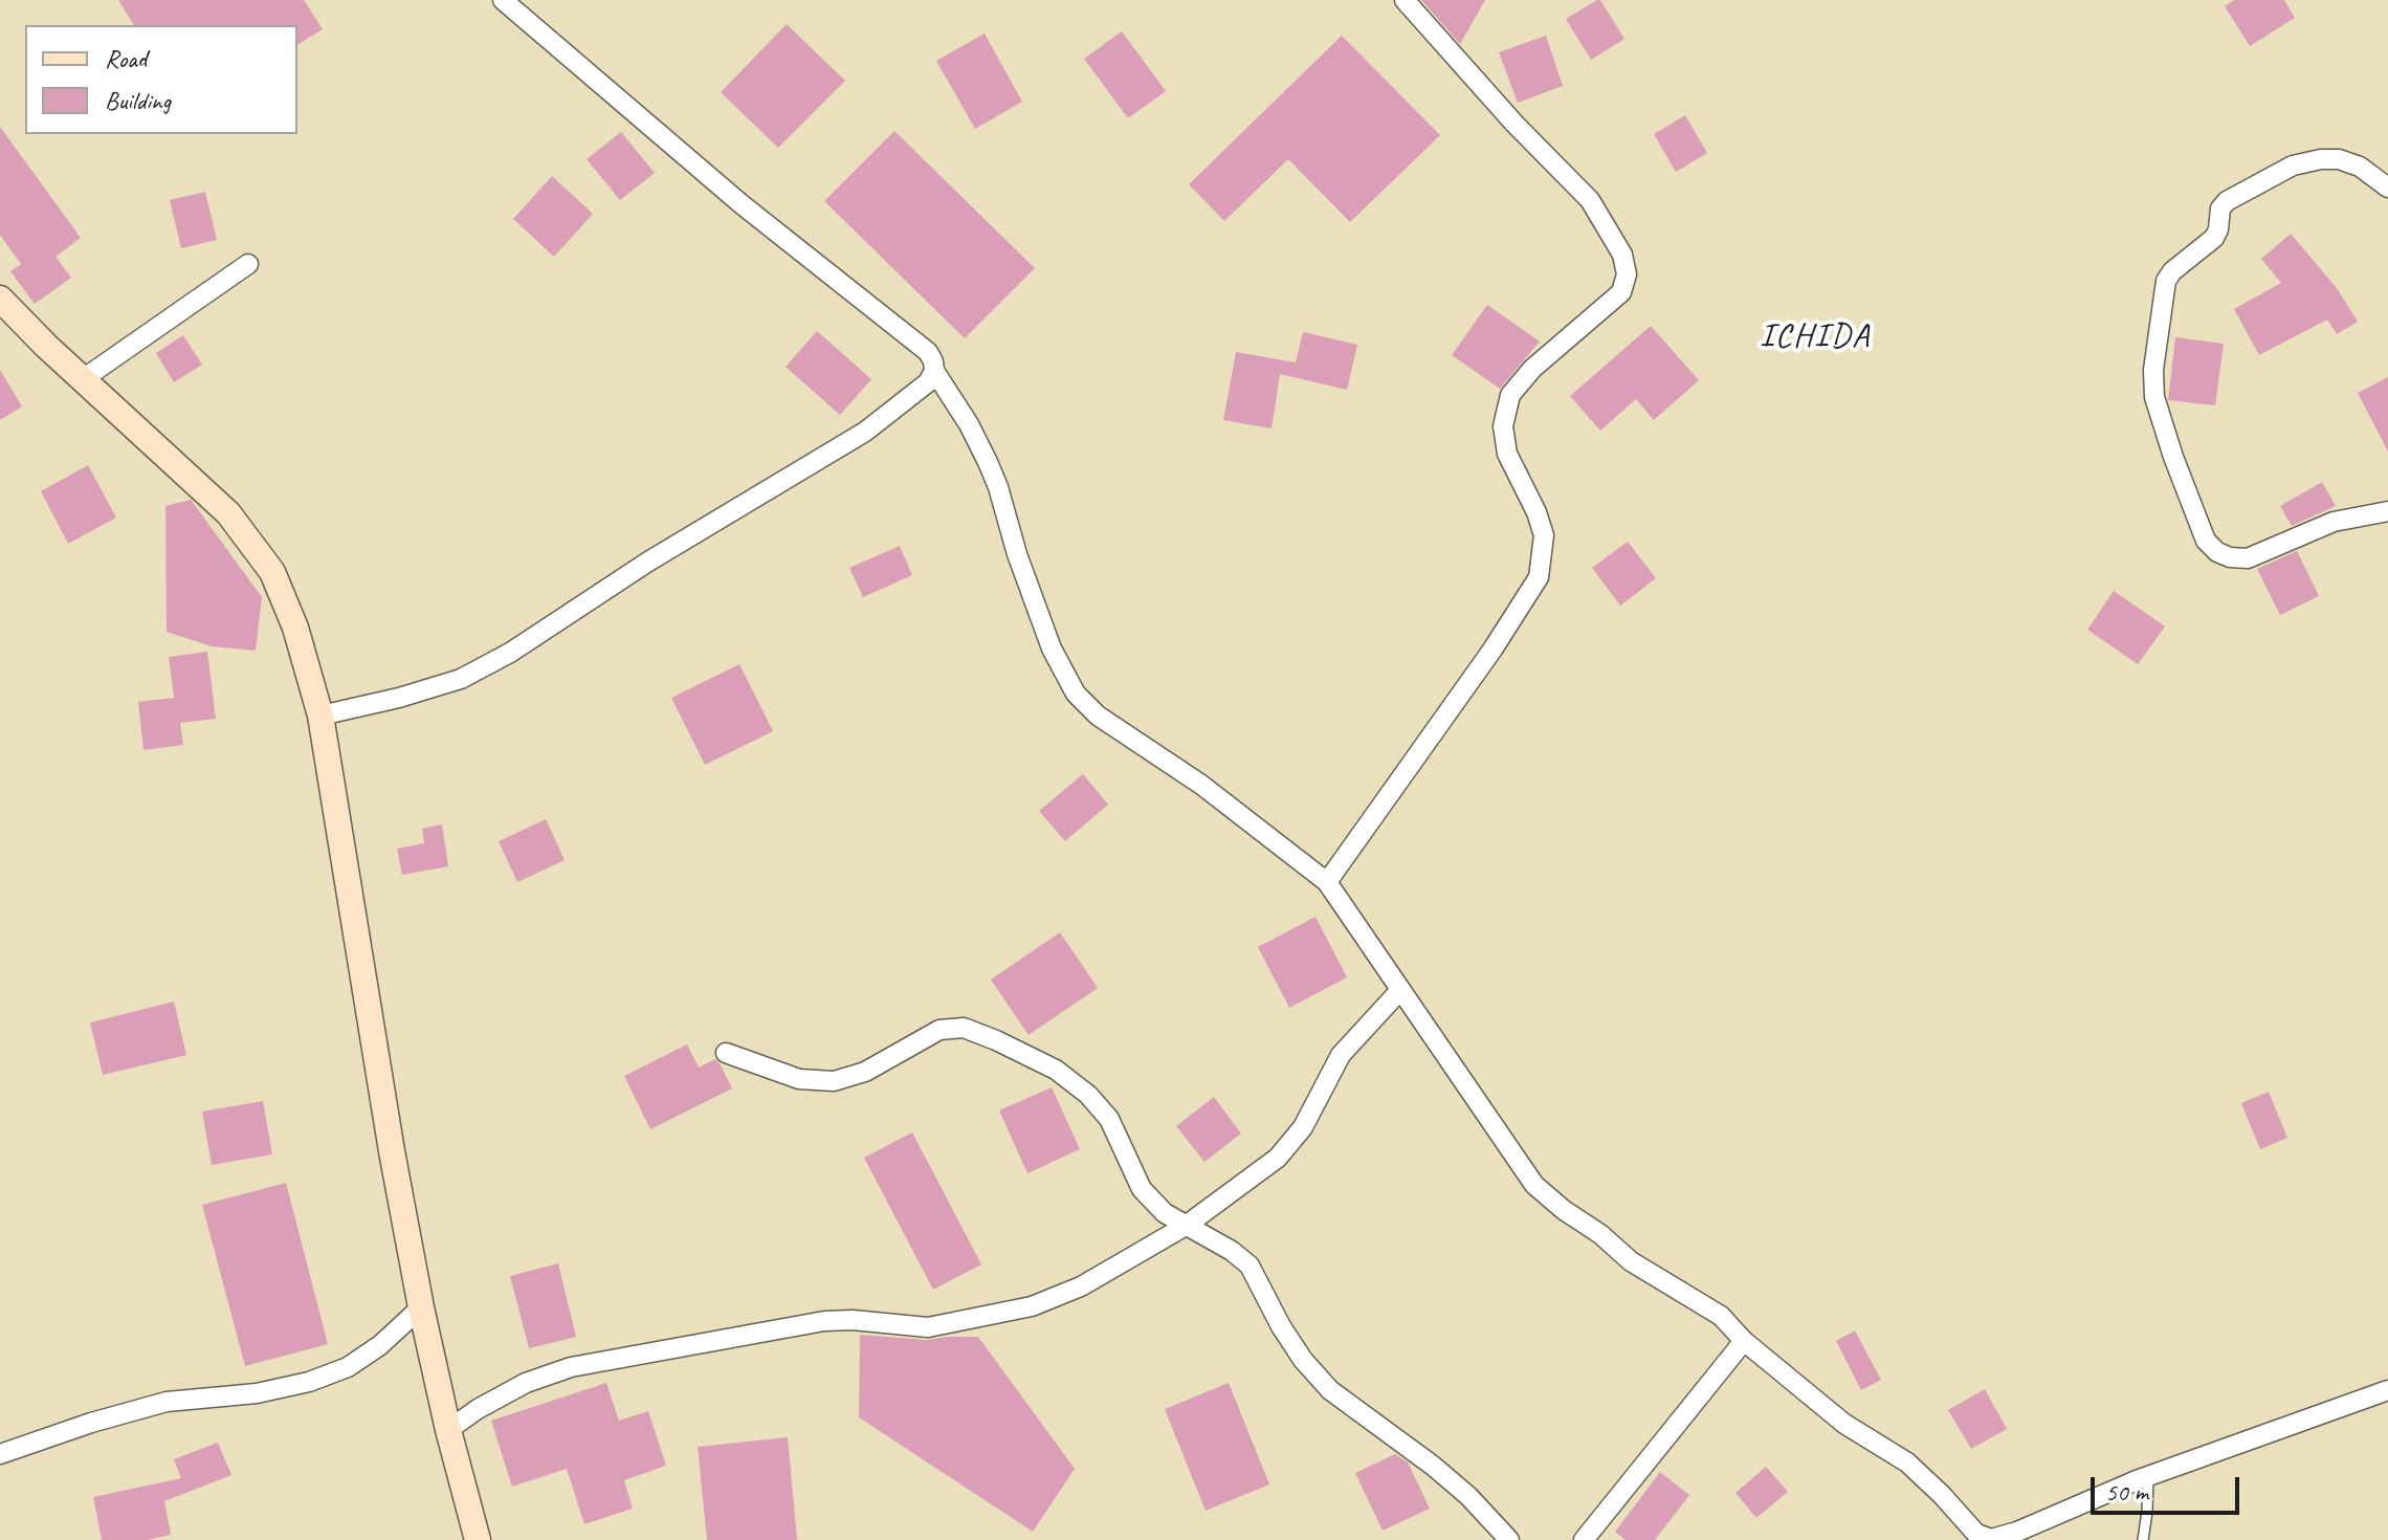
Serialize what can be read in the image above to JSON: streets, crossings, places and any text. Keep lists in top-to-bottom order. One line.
{"districts":["ICHIDA"],"legend":["Road","Building"],"scale_bar":"50 m"}
